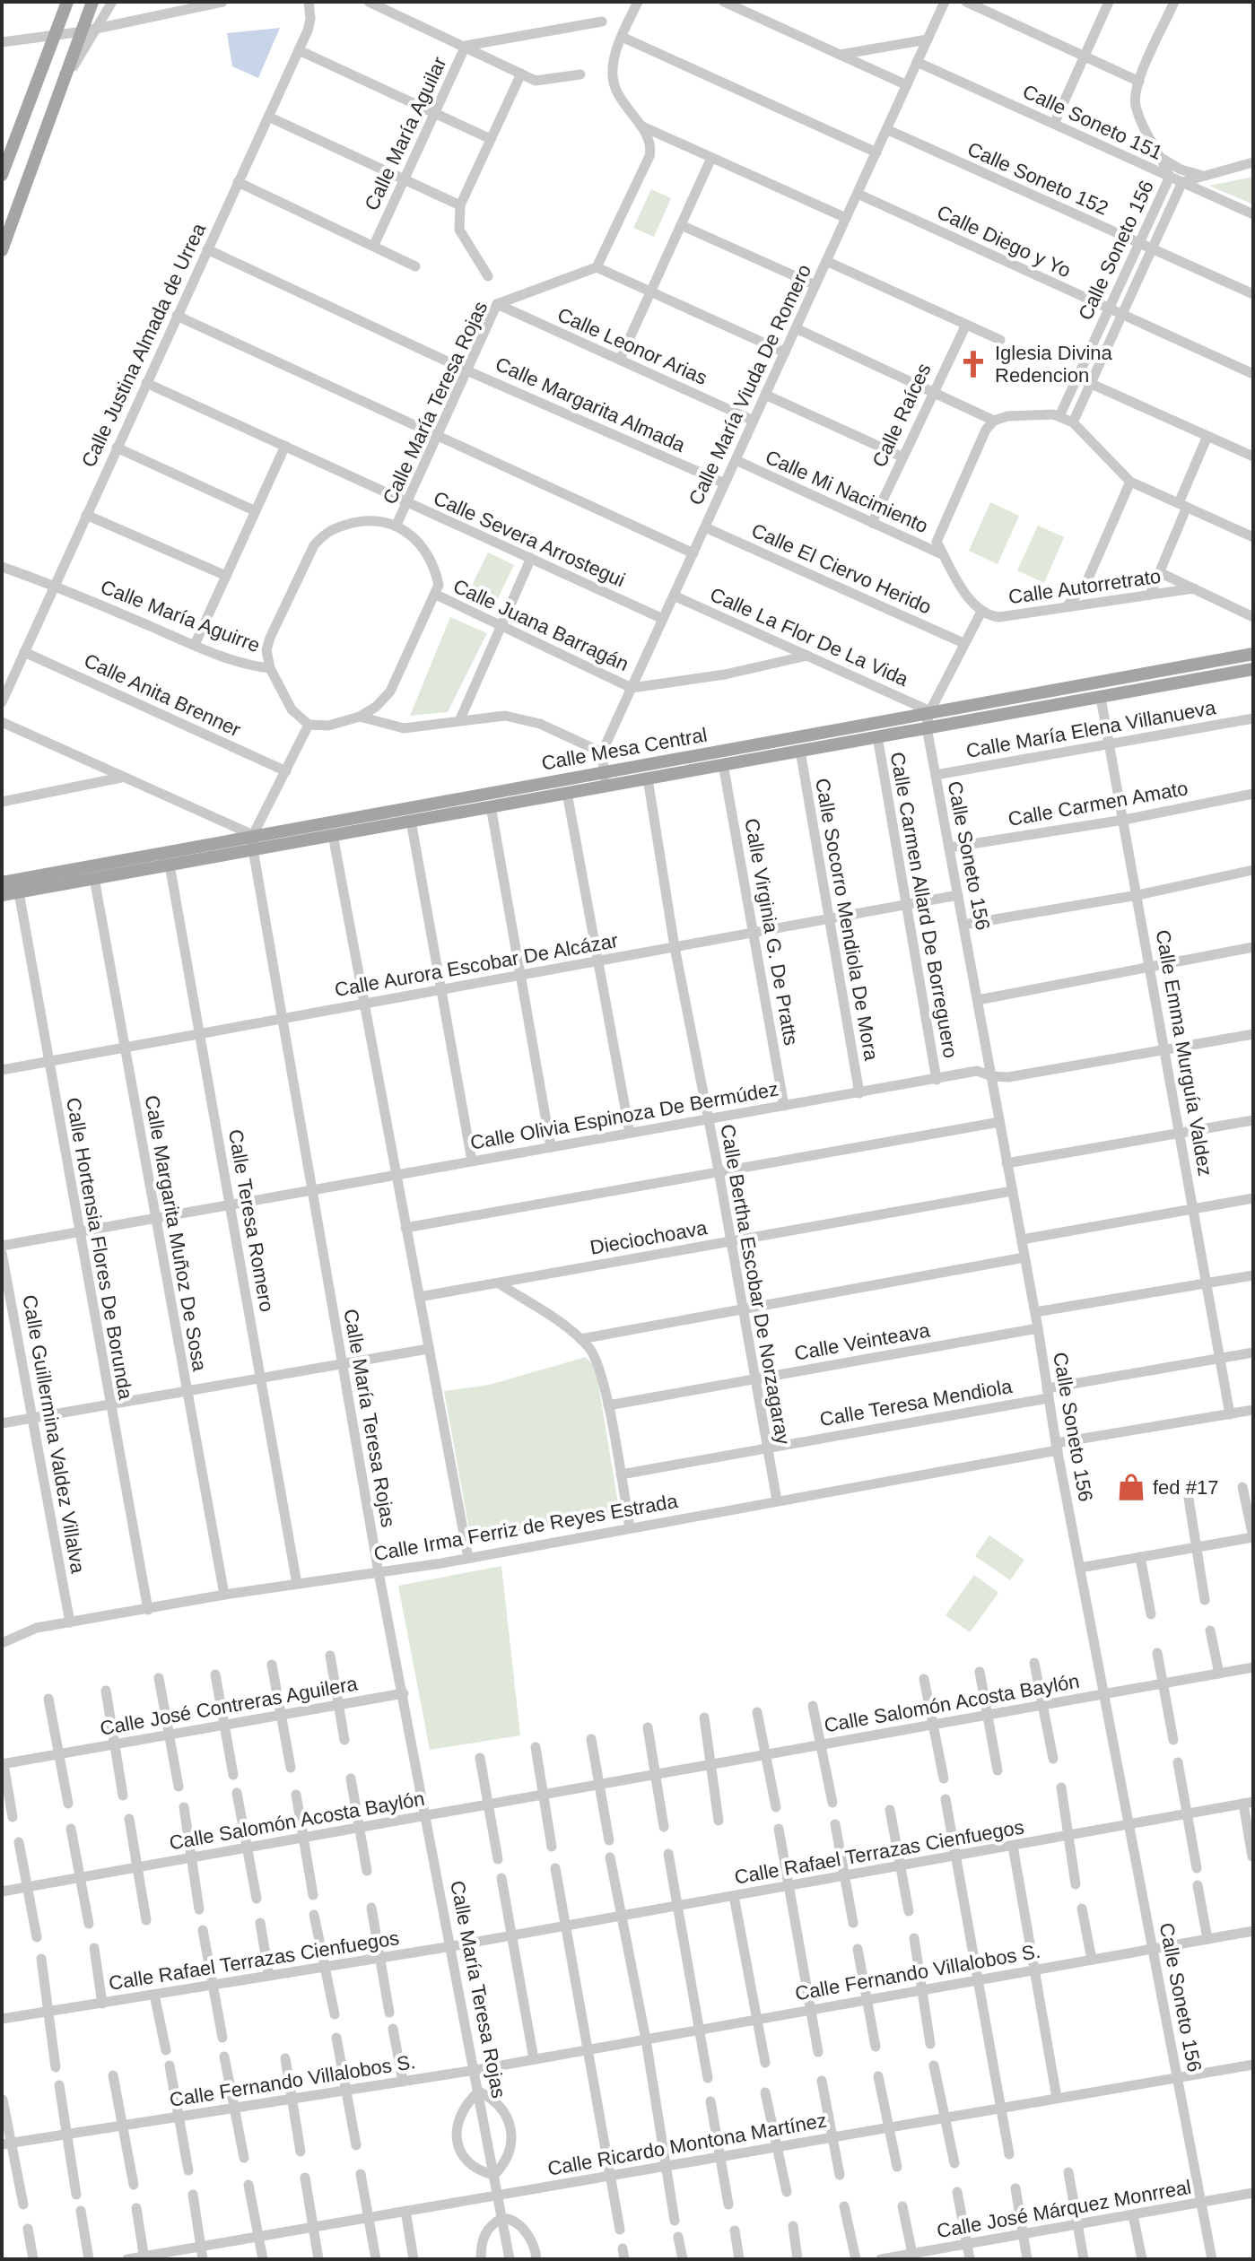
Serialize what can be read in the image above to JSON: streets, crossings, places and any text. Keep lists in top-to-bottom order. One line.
{"streets":{"main road":["Calle Mesa Central"],"street":["Calle Soneto 151","Calle María Aguilar","Calle Soneto 152","Calle Diego y Yo","Calle Soneto 156","Calle Justina Almada de Urrea","Calle Leonor Arias","Calle María Viuda De Romero","Calle María Teresa Rojas","Calle Margarita Almada","Calle Raíces","Calle Mi Nacimiento","Calle Severa Arrostegui","Calle El Ciervo Herido","Calle Autorretrato","Calle María Aguirre","Calle Juana Barragán","Calle La Flor De La Vida","Calle Anita Brenner","Calle María Elena Villanueva","Calle Carmen Amato","Calle Carmen Allard De Borreguero","Calle Socorro Mendiola De Mora","Calle Virginia G. De Pratts","Calle Aurora Escobar De Alcázar","Calle Emma Murguía Valdez","Calle Olivia Espinoza De Bermúdez","Calle Teresa Romero","Calle Margarita Muñoz De Sosa","Dieciochoava","Calle Hortensia Flores De Borunda","Calle Bertha Escobar De Norzagaray","Calle Veinteava","Calle Teresa Mendiola","Calle Guillermina Valdez Villalva","Calle Irma Ferriz de Reyes Estrada","Calle Salomón Acosta Baylón","Calle José Contreras Aguilera","Calle Rafael Terrazas Cienfuegos","Calle Fernando Villalobos S.","Calle Ricardo Montona Martínez","Calle José Márquez Monrreal"]},"crossings":[["Calle Soneto 151","Calle Soneto 156"],["Calle Soneto 151","Calle María Viuda De Romero"],["Calle Soneto 152","Calle Soneto 156"],["Calle Soneto 152","Calle María Viuda De Romero"],["Calle Diego y Yo","Calle Soneto 156"],["Calle Diego y Yo","Calle María Viuda De Romero"],["Calle Soneto 156","Calle Mi Nacimiento"],["Calle Soneto 156","Calle Autorretrato"],["Calle Soneto 156","Calle La Flor De La Vida"],["Calle Soneto 156","Calle María Elena Villanueva"],["Calle Soneto 156","Calle Mesa Central"],["Calle Soneto 156","Calle Carmen Amato"],["Calle Soneto 156","Calle Aurora Escobar De Alcázar"],["Calle Soneto 156","Calle Olivia Espinoza De Bermúdez"],["Calle Soneto 156","Dieciochoava"],["Calle Soneto 156","Calle Veinteava"],["Calle Soneto 156","Calle Teresa Mendiola"],["Calle Soneto 156","Calle Irma Ferriz de Reyes Estrada"],["Calle Soneto 156","Calle Salomón Acosta Baylón"],["Calle Soneto 156","Calle Rafael Terrazas Cienfuegos"],["Calle Soneto 156","Calle Fernando Villalobos S."],["Calle Soneto 156","Calle Ricardo Montona Martínez"],["Calle Soneto 156","Calle José Márquez Monrreal"],["Calle Justina Almada de Urrea","Calle Margarita Almada"],["Calle Justina Almada de Urrea","Calle Severa Arrostegui"],["Calle Justina Almada de Urrea","Calle María Aguirre"],["Calle Justina Almada de Urrea","Calle Anita Brenner"],["Calle Leonor Arias","Calle María Viuda De Romero"],["Calle Leonor Arias","Calle María Teresa Rojas"],["Calle María Viuda De Romero","Calle Margarita Almada"],["Calle María Viuda De Romero","Calle Mi Nacimiento"],["Calle María Viuda De Romero","Calle Severa Arrostegui"],["Calle María Viuda De Romero","Calle El Ciervo Herido"],["Calle María Viuda De Romero","Calle Juana Barragán"],["Calle María Viuda De Romero","Calle La Flor De La Vida"],["Calle María Viuda De Romero","Calle Mesa Central"],["Calle María Teresa Rojas","Calle Margarita Almada"],["Calle María Teresa Rojas","Calle Severa Arrostegui"],["Calle María Teresa Rojas","Calle María Aguirre"],["Calle María Teresa Rojas","Calle Juana Barragán"],["Calle María Teresa Rojas","Calle Mesa Central"],["Calle María Teresa Rojas","Calle Aurora Escobar De Alcázar"],["Calle María Teresa Rojas","Calle Olivia Espinoza De Bermúdez"],["Calle María Teresa Rojas","Calle Irma Ferriz de Reyes Estrada"],["Calle María Teresa Rojas","Calle Salomón Acosta Baylón"],["Calle María Teresa Rojas","Calle José Contreras Aguilera"],["Calle María Teresa Rojas","Calle Rafael Terrazas Cienfuegos"],["Calle María Teresa Rojas","Calle Fernando Villalobos S."],["Calle María Teresa Rojas","Calle Ricardo Montona Martínez"],["Calle Raíces","Calle Mi Nacimiento"],["Calle Mi Nacimiento","Calle Autorretrato"],["Calle María Aguirre","Calle Juana Barragán"],["Calle La Flor De La Vida","Calle Mesa Central"],["Calle María Elena Villanueva","Calle Emma Murguía Valdez"],["Calle Mesa Central","Calle Carmen Allard De Borreguero"],["Calle Mesa Central","Calle Socorro Mendiola De Mora"],["Calle Mesa Central","Calle Virginia G. De Pratts"],["Calle Mesa Central","Calle Emma Murguía Valdez"],["Calle Mesa Central","Calle Teresa Romero"],["Calle Mesa Central","Calle Margarita Muñoz De Sosa"],["Calle Mesa Central","Calle Hortensia Flores De Borunda"],["Calle Mesa Central","Calle Bertha Escobar De Norzagaray"],["Calle Carmen Amato","Calle Emma Murguía Valdez"],["Calle Carmen Allard De Borreguero","Calle Aurora Escobar De Alcázar"],["Calle Carmen Allard De Borreguero","Calle Olivia Espinoza De Bermúdez"],["Calle Socorro Mendiola De Mora","Calle Aurora Escobar De Alcázar"],["Calle Socorro Mendiola De Mora","Calle Olivia Espinoza De Bermúdez"],["Calle Virginia G. De Pratts","Calle Aurora Escobar De Alcázar"],["Calle Virginia G. De Pratts","Calle Olivia Espinoza De Bermúdez"],["Calle Aurora Escobar De Alcázar","Calle Teresa Romero"],["Calle Aurora Escobar De Alcázar","Calle Margarita Muñoz De Sosa"],["Calle Aurora Escobar De Alcázar","Calle Hortensia Flores De Borunda"],["Calle Aurora Escobar De Alcázar","Calle Bertha Escobar De Norzagaray"],["Calle Emma Murguía Valdez","Calle Olivia Espinoza De Bermúdez"],["Calle Emma Murguía Valdez","Calle Teresa Mendiola"],["Calle Olivia Espinoza De Bermúdez","Calle Teresa Romero"],["Calle Olivia Espinoza De Bermúdez","Calle Margarita Muñoz De Sosa"],["Calle Olivia Espinoza De Bermúdez","Calle Hortensia Flores De Borunda"],["Calle Olivia Espinoza De Bermúdez","Calle Bertha Escobar De Norzagaray"],["Calle Teresa Romero","Calle Irma Ferriz de Reyes Estrada"],["Calle Margarita Muñoz De Sosa","Calle Irma Ferriz de Reyes Estrada"],["Dieciochoava","Calle Bertha Escobar De Norzagaray"],["Dieciochoava","Calle Irma Ferriz de Reyes Estrada"],["Calle Hortensia Flores De Borunda","Calle Irma Ferriz de Reyes Estrada"],["Calle Bertha Escobar De Norzagaray","Calle Veinteava"],["Calle Bertha Escobar De Norzagaray","Calle Teresa Mendiola"],["Calle Bertha Escobar De Norzagaray","Calle Irma Ferriz de Reyes Estrada"],["Calle Veinteava","Calle Irma Ferriz de Reyes Estrada"],["Calle Teresa Mendiola","Calle Irma Ferriz de Reyes Estrada"],["Calle Guillermina Valdez Villalva","Calle Irma Ferriz de Reyes Estrada"]],"places":{"church":["Iglesia Divina Redencion"],"shop":["fed #17"]}}
